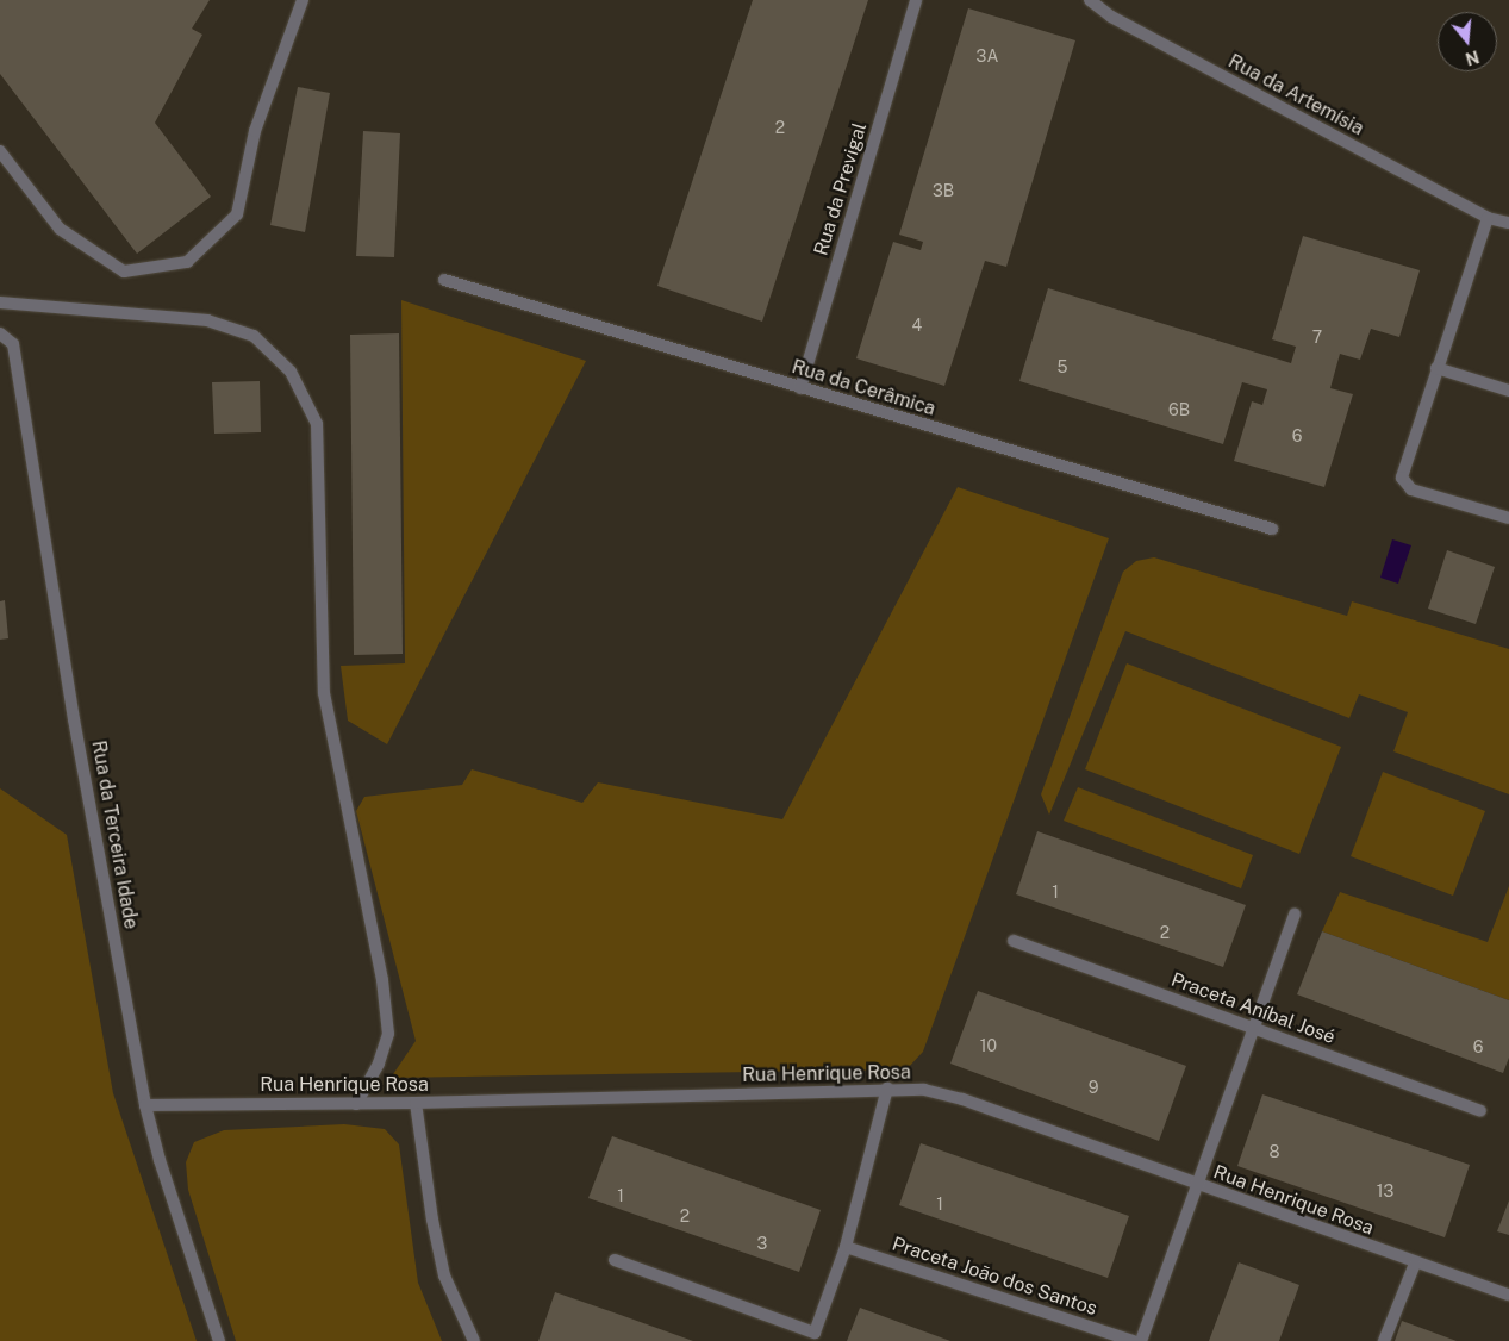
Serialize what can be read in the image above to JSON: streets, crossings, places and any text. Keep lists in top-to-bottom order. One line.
{"streets":{"street":["Rua da Artemísia","Rua da Previgal","Rua da Cerâmica","Rua da Terceira Idade","Praceta Aníbal José","Rua Henrique Rosa","Praceta João dos Santos"]},"crossings":[["Rua da Previgal","Rua da Cerâmica"],["Rua da Terceira Idade","Rua Henrique Rosa"]],"house_numbers":["3A","2","3B","4","7","5","6B","6","1","2","10","6","9","8","13","1","1","2","3"],"north":"bottom"}
